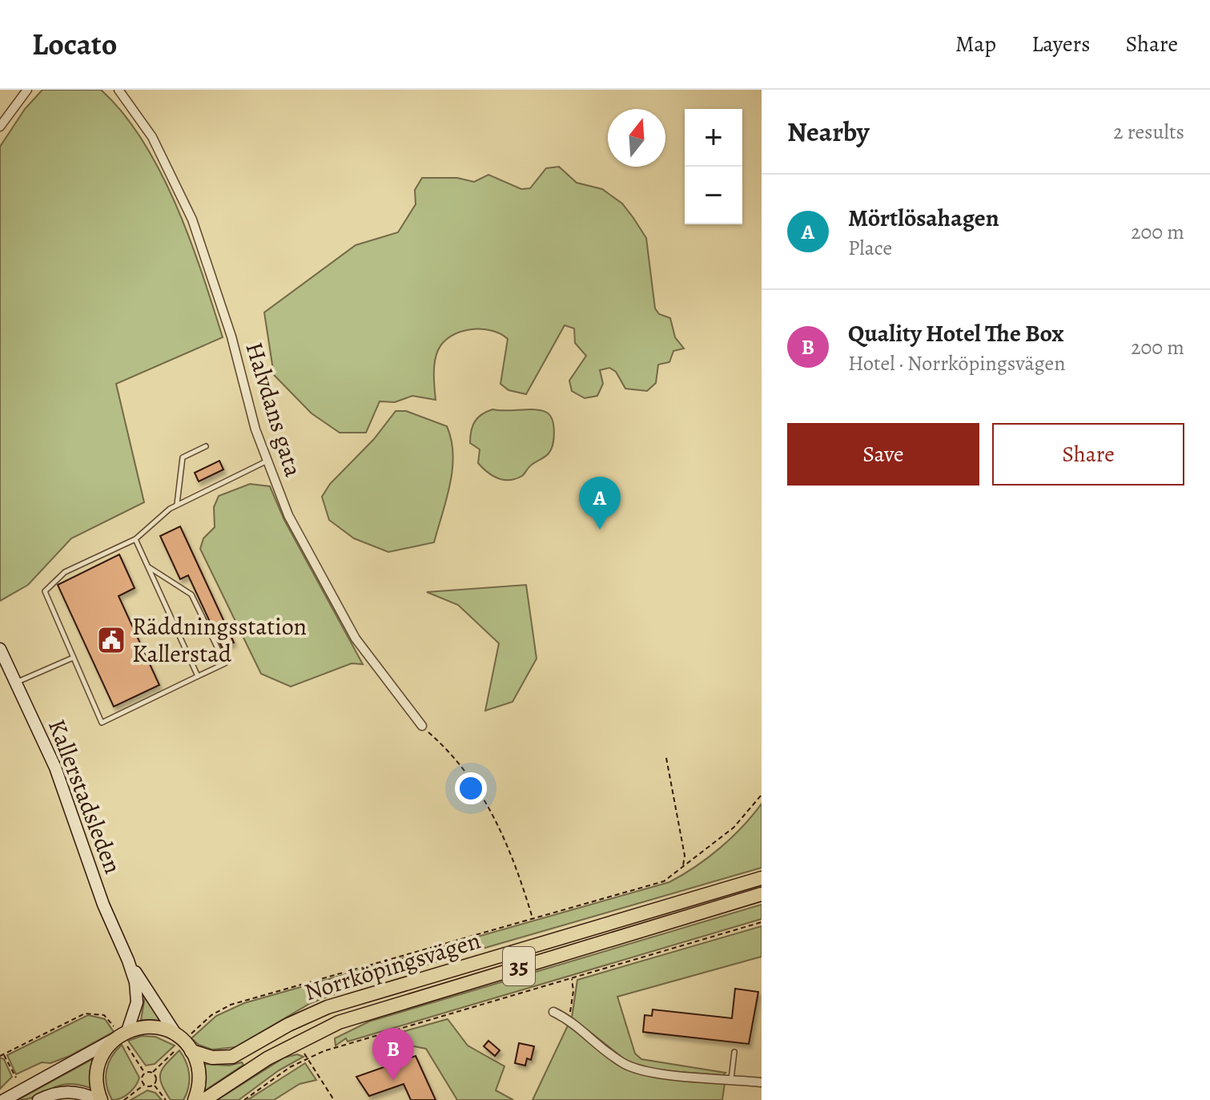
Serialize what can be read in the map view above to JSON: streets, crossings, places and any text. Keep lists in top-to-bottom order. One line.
{"streets":{"main road":["Kallerstadsleden","Norrköpingsvägen","35"],"street":["Halvdans gata"]},"places":{"public building":["Räddningsstation Kallerstad"]},"north":"top","page":{"header":"Locato","nav":["Map","Layers","Share"],"heading":["Nearby","2 results"],"map_buttons":["+","−"],"list":[{"mark":"A","name":"Mörtlösahagen","note":"Place","value":"200 m"},{"mark":"B","name":"Quality Hotel The Box","note":"Hotel · Norrköpingsvägen","value":"200 m"}],"buttons":["Save","Share"],"pins":["A","B"]}}
